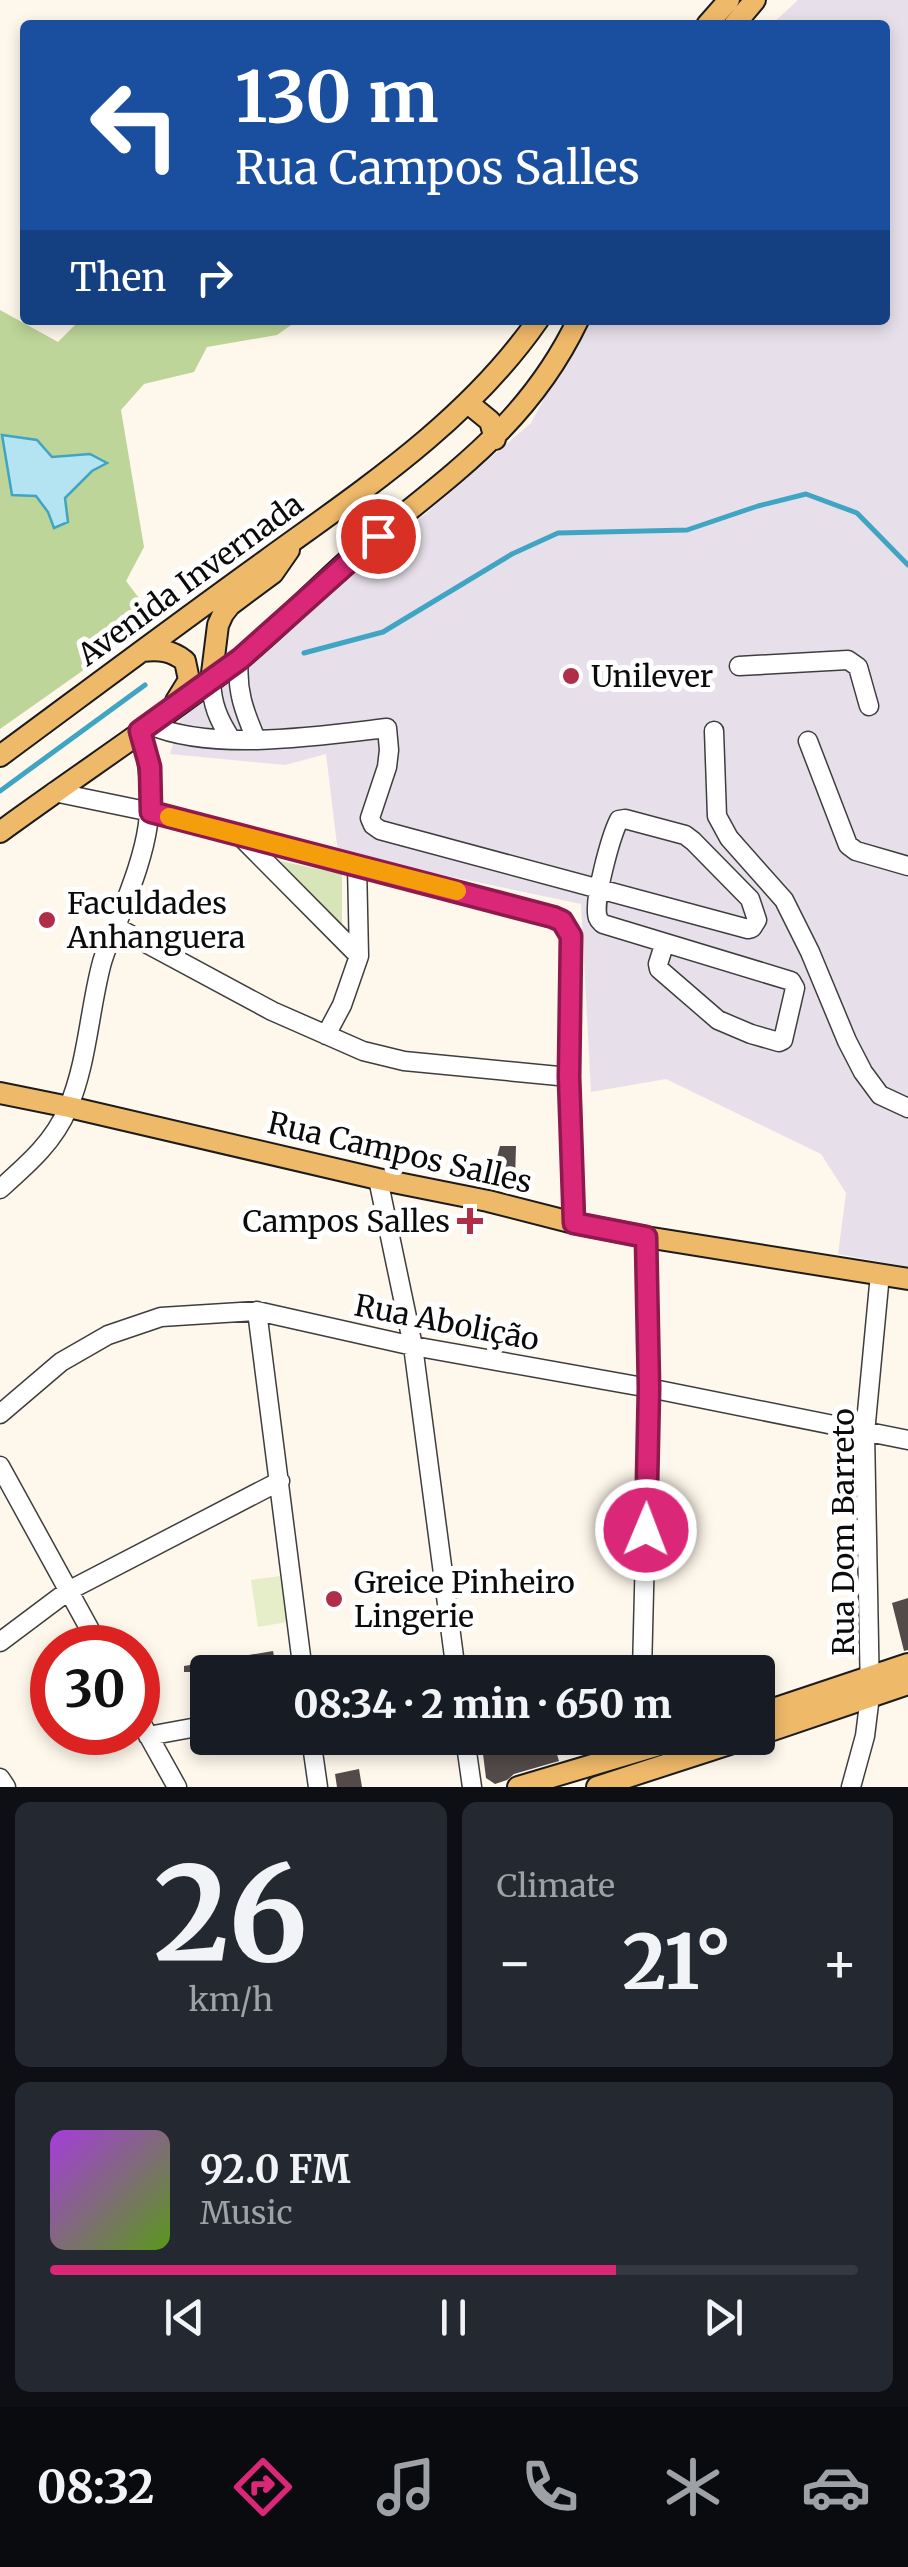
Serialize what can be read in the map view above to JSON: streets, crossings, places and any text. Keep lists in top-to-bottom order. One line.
{"streets":{"main road":["Avenida Invernada","Rua Campos Salles"],"street":["Rua Abolição","Rua Dom Barreto"]},"crossings":[["Rua Campos Salles","Rua Dom Barreto"],["Rua Abolição","Rua Dom Barreto"]],"places":{"other":["Unilever","Faculdades Anhanguera","Greice Pinheiro Lingerie"],"health":["Campos Salles"]},"page":{"turn":["130 m","Rua Campos Salles"],"then":"Then","limit":"30","trip":"08:34 · 2 min · 650 m","tile":[["26","km/h"],"Climate"],"heat":["−","21°","+"],"song":["92.0 FM","Music"],"tabs":"08:32"}}
